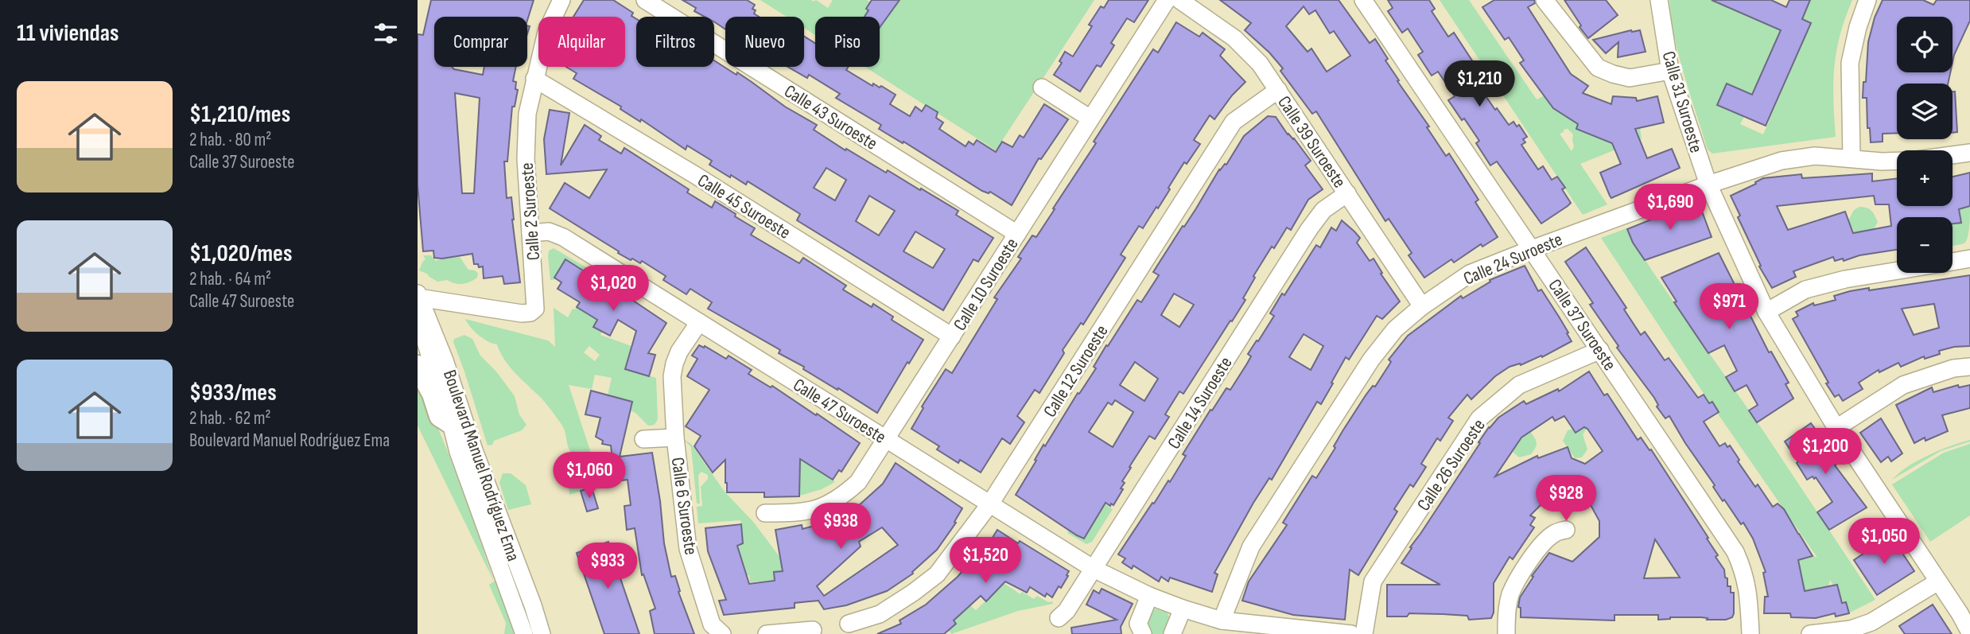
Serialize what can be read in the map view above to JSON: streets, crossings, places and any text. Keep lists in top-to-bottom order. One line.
{"streets":{"street":["Calle 31 Suroeste","Calle 43 Suroeste","Calle 39 Suroeste","Calle 45 Suroeste","Calle 2 Suroeste","Calle 24 Suroeste","Calle 10 Suroeste","Calle 37 Suroeste","Calle 12 Suroeste","Calle 14 Suroeste","Calle 47 Suroeste","Calle 26 Suroeste","Boulevard Manuel Rodríguez Ema","Calle 6 Suroeste"]},"crossings":[["Calle 31 Suroeste","Calle 24 Suroeste"],["Calle 43 Suroeste","Calle 10 Suroeste"],["Calle 39 Suroeste","Calle 24 Suroeste"],["Calle 39 Suroeste","Calle 12 Suroeste"],["Calle 39 Suroeste","Calle 14 Suroeste"],["Calle 45 Suroeste","Calle 2 Suroeste"],["Calle 45 Suroeste","Calle 10 Suroeste"],["Calle 2 Suroeste","Calle 47 Suroeste"],["Calle 2 Suroeste","Boulevard Manuel Rodríguez Ema"],["Calle 24 Suroeste","Calle 37 Suroeste"],["Calle 24 Suroeste","Calle 47 Suroeste"],["Calle 10 Suroeste","Calle 47 Suroeste"],["Calle 37 Suroeste","Calle 26 Suroeste"],["Calle 12 Suroeste","Calle 47 Suroeste"],["Calle 14 Suroeste","Calle 47 Suroeste"],["Calle 47 Suroeste","Calle 6 Suroeste"]],"page":{"heading":"11 viviendas","map_buttons":["+","−"],"chip":["Comprar","Alquilar","Filtros","Nuevo","Piso"],"price":["$1,210","$1,690","$1,020","$971","$1,200","$1,060","$928","$938","$1,050","$1,520","$933"],"list":[{"name":"$1,210/mes","note":"2 hab. · 80 m² · Calle 37 Suroeste"},{"name":"$1,020/mes","note":"2 hab. · 64 m² · Calle 47 Suroeste"},{"name":"$933/mes","note":"2 hab. · 62 m² · Boulevard Manuel Rodríguez Ema"}]}}
